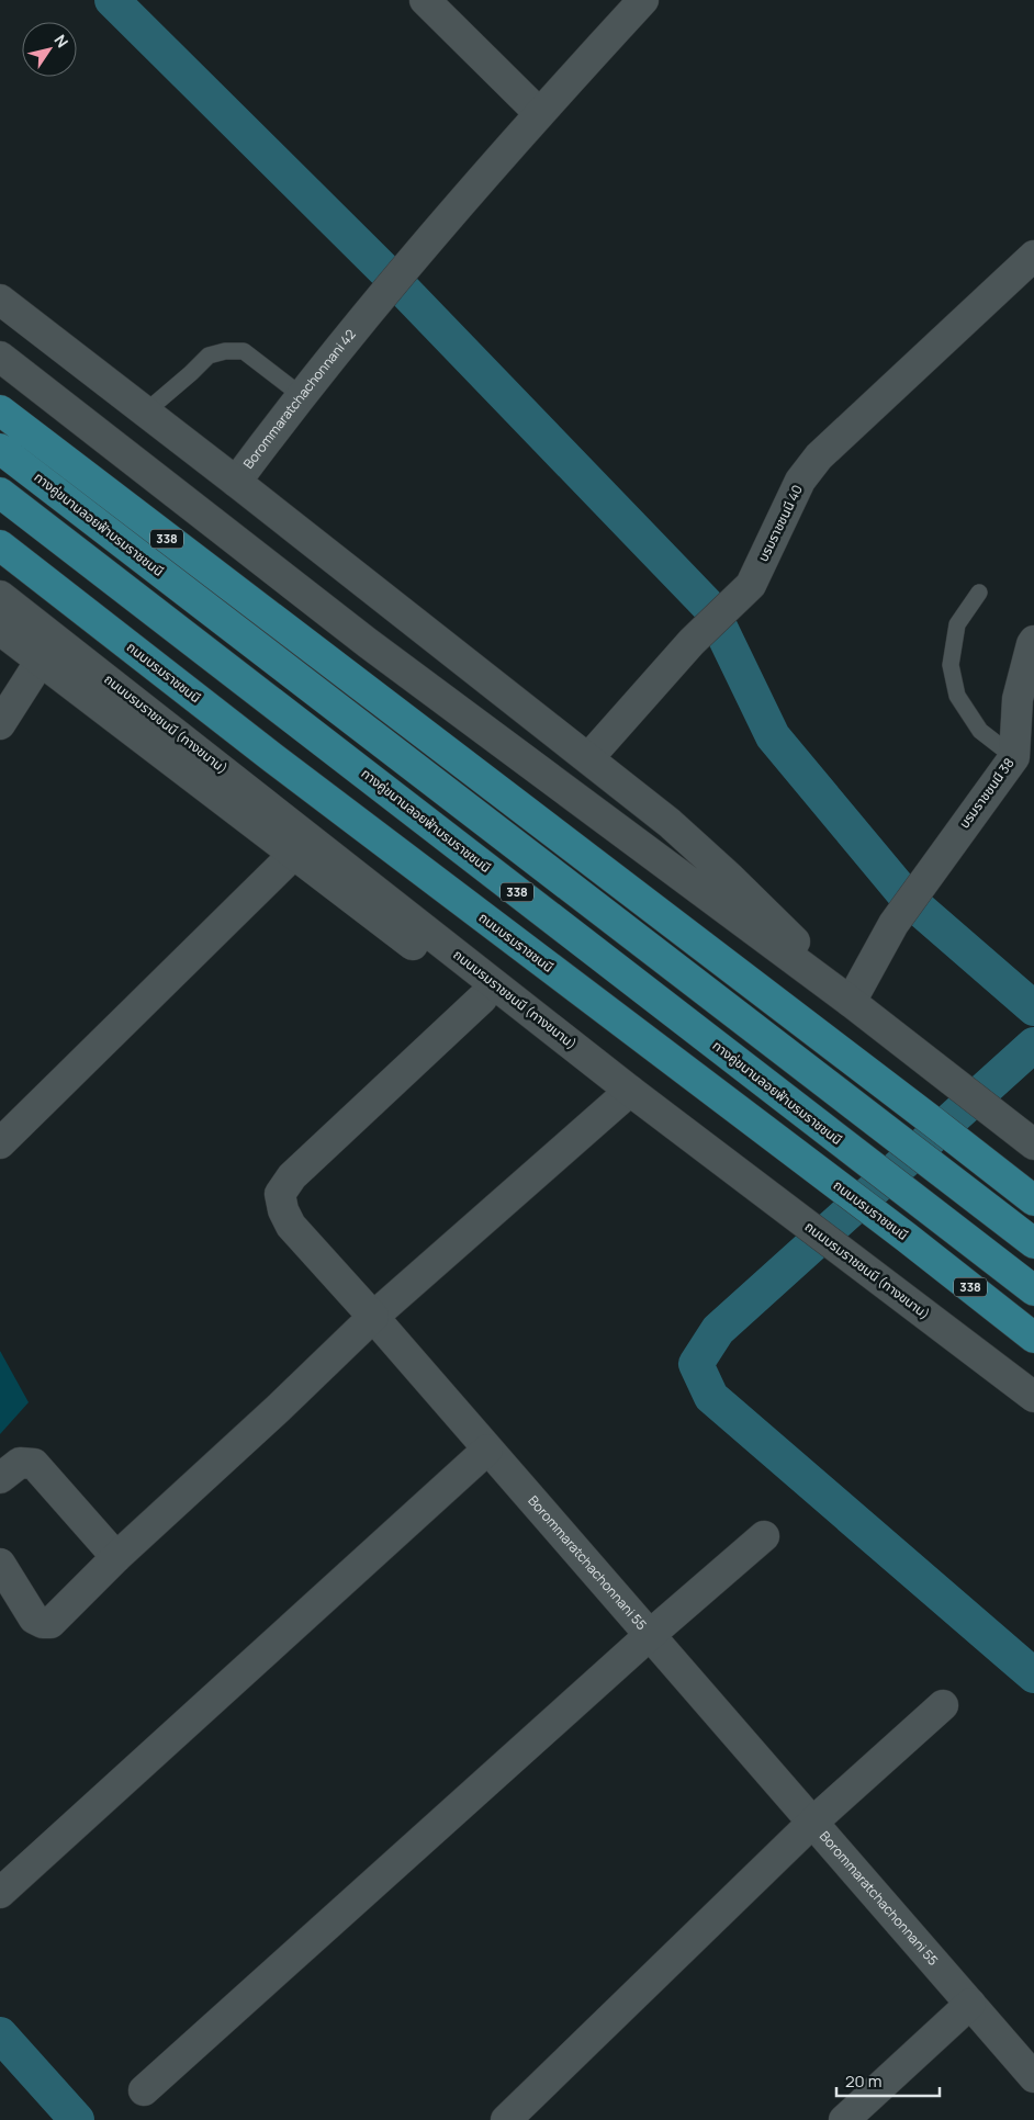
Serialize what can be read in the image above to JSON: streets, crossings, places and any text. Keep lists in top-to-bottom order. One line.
{"streets":{"main road":["ทางคู่ขนานลอยฟ้าบรมราชชนนี","338","ถนนบรมราชชนนี"],"street":["Borommaratchachonnani 42","บรมราชชนนี 40","ถนนบรมราชชนนี (ทางขนาน)","บรมราชชนนี 38","Borommaratchachonnani 55"]},"scale_bar":"20 m","north":"top right"}
